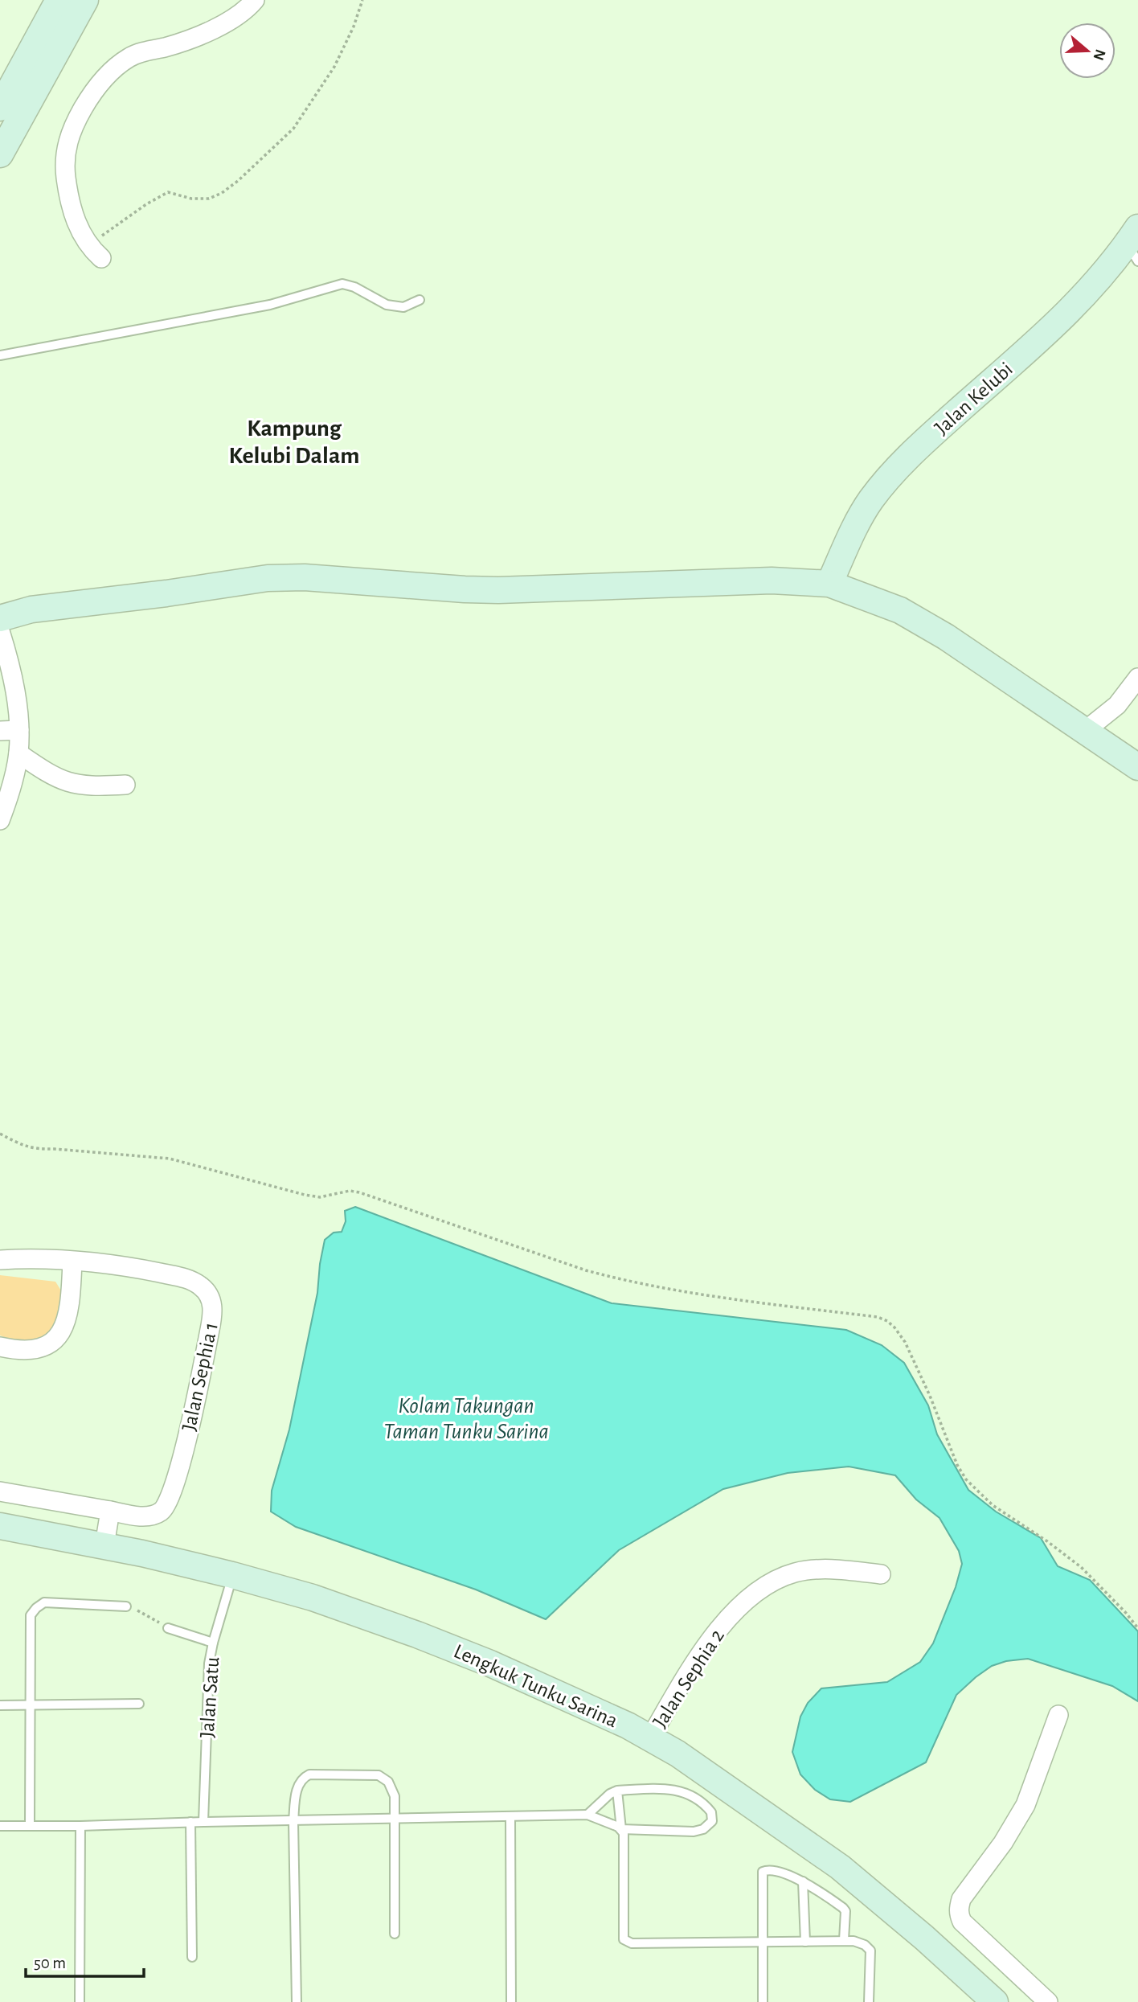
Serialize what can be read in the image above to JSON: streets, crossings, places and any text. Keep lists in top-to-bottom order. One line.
{"streets":{"street":["Jalan Kelubi","Jalan Sephia 1","Jalan Sephia 2","Lengkuk Tunku Sarina"],"lane":["Jalan Satu"]},"crossings":[["Jalan Sephia 2","Lengkuk Tunku Sarina"],["Lengkuk Tunku Sarina","Jalan Satu"]],"districts":["Kampung Kelubi Dalam"],"water":["Kolam Takungan Taman Tunku Sarina"],"scale_bar":"50 m","north":"right"}
